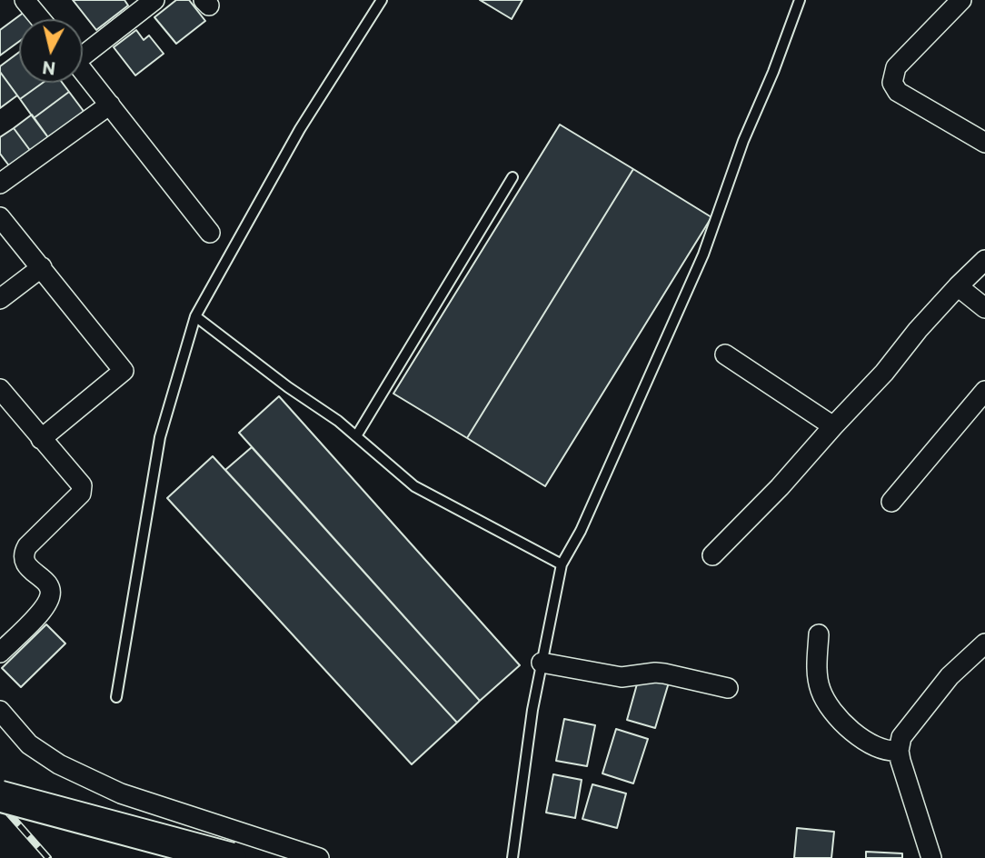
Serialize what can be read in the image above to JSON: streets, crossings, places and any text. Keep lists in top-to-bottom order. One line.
{"north":"bottom"}
